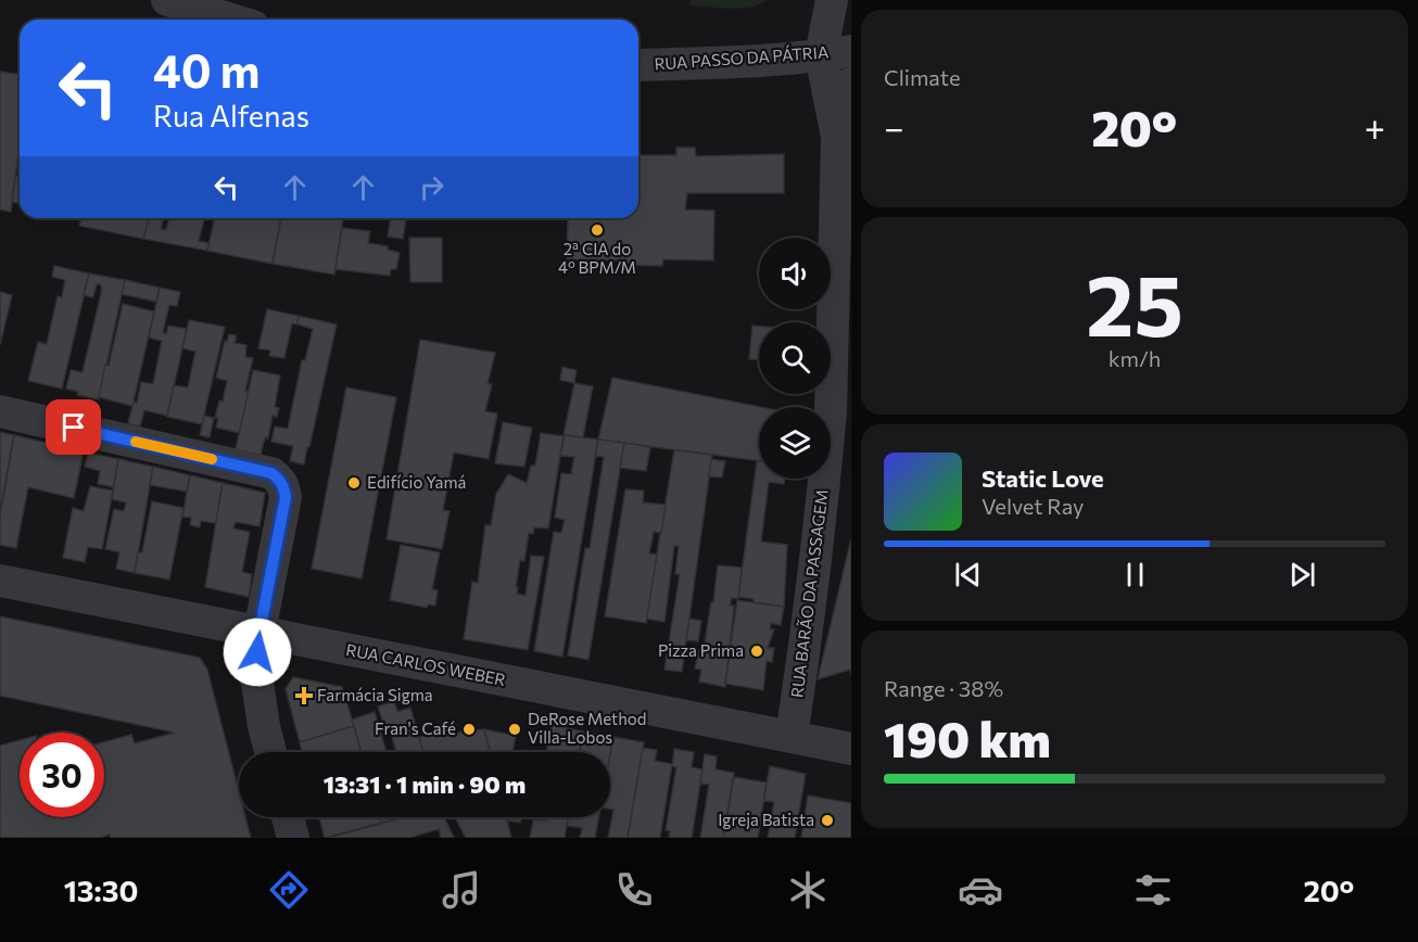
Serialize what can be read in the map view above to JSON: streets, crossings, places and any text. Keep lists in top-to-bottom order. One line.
{"streets":{"street":["RUA PASSO DA PÁTRIA","RUA BARÃO DA PASSAGEM","RUA CARLOS WEBER"]},"crossings":[["RUA PASSO DA PÁTRIA","RUA BARÃO DA PASSAGEM"],["RUA BARÃO DA PASSAGEM","RUA CARLOS WEBER"]],"places":{"other":["2ª CIA do 4º BPM/M","Edifício Yamá","Pizza Prima","Fran's Café","DeRose Method Villa-Lobos","Igreja Batista"],"health":["Farmácia Sigma"]},"page":{"tile":["Climate",["25","km/h"],["Range · 38%","190 km"]],"turn":["40 m","Rua Alfenas"],"heat":["−","20°","+"],"song":["Static Love","Velvet Ray"],"limit":"30","trip":"13:31 · 1 min · 90 m","tabs":["13:30","20°"]}}
